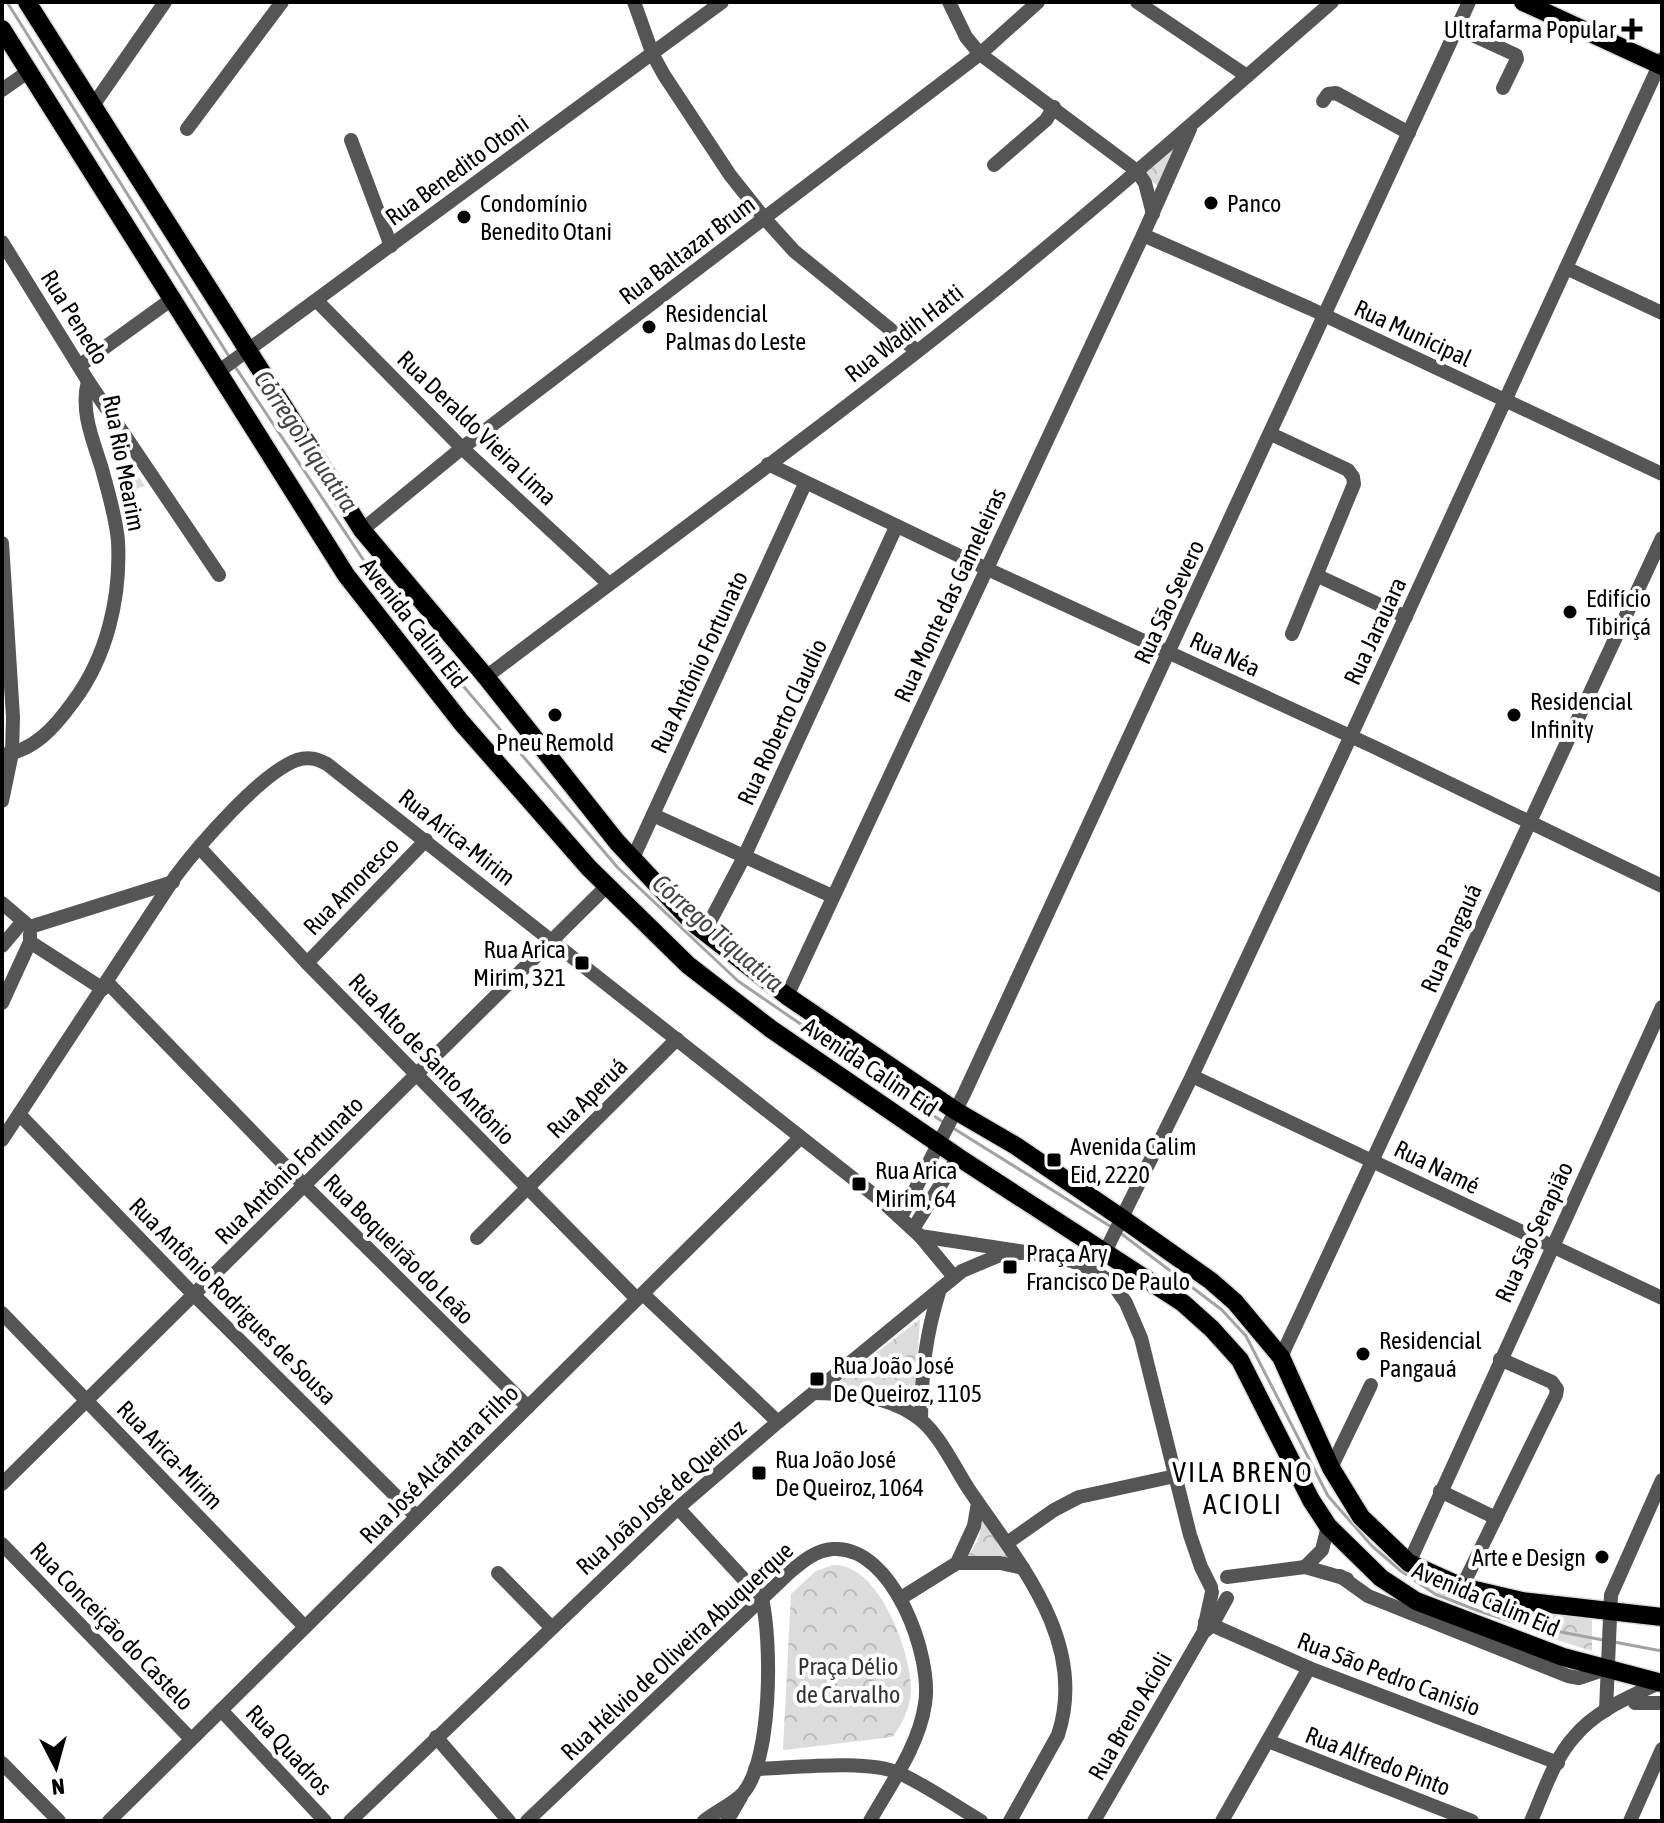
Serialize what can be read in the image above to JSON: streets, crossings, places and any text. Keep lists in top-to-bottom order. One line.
{"streets":{"main road":["Avenida Calim Eid"],"street":["Rua Benedito Otoni","Rua Baltazar Brum","Rua Penedo","Rua Wadih Hatti","Rua Municipal","Rua Deraldo Vieira Lima","Rua Rio Mearim","Rua Monte das Gameleiras","Rua São Severo","Rua Jarauara","Rua Néa","Rua Antônio Fortunato","Rua Roberto Claudio","Rua Arica-Mirim","Rua Amoresco","Rua Pangauá","Rua Alto de Santo Antônio","Rua Aperuá","Rua Namé","Rua São Serapião","Rua Boqueirão do Leão","Rua Antônio Rodrigues de Sousa","Rua José Alcântara Filho","Rua João José de Queiroz","Rua Conceição do Castelo","Rua Hélvio de Oliveira Abuquerque","Rua São Pedro Canisio","Rua Breno Acioli","Rua Quadros","Rua Alfredo Pinto"]},"crossings":[["Rua Benedito Otoni","Rua Deraldo Vieira Lima"],["Rua Benedito Otoni","Avenida Calim Eid"],["Rua Baltazar Brum","Rua Deraldo Vieira Lima"],["Rua Baltazar Brum","Avenida Calim Eid"],["Rua Penedo","Rua Rio Mearim"],["Rua Wadih Hatti","Rua Deraldo Vieira Lima"],["Rua Wadih Hatti","Rua Monte das Gameleiras"],["Rua Wadih Hatti","Avenida Calim Eid"],["Rua Wadih Hatti","Rua Néa"],["Rua Municipal","Rua Monte das Gameleiras"],["Rua Municipal","Rua São Severo"],["Rua Municipal","Rua Jarauara"],["Rua Monte das Gameleiras","Avenida Calim Eid"],["Rua Monte das Gameleiras","Rua Néa"],["Rua São Severo","Avenida Calim Eid"],["Rua São Severo","Rua Néa"],["Rua São Severo","Rua Arica-Mirim"],["Avenida Calim Eid","Rua Jarauara"],["Avenida Calim Eid","Rua Antônio Fortunato"],["Avenida Calim Eid","Rua Roberto Claudio"],["Avenida Calim Eid","Rua Pangauá"],["Avenida Calim Eid","Rua São Serapião"],["Rua Jarauara","Rua Néa"],["Rua Jarauara","Rua Namé"],["Rua Néa","Rua Antônio Fortunato"],["Rua Néa","Rua Roberto Claudio"],["Rua Néa","Rua Pangauá"],["Rua Antônio Fortunato","Rua Arica-Mirim"],["Rua Antônio Fortunato","Rua Alto de Santo Antônio"],["Rua Antônio Fortunato","Rua Boqueirão do Leão"],["Rua Antônio Fortunato","Rua Antônio Rodrigues de Sousa"],["Rua Arica-Mirim","Rua Amoresco"],["Rua Arica-Mirim","Rua Alto de Santo Antônio"],["Rua Arica-Mirim","Rua Aperuá"],["Rua Arica-Mirim","Rua Boqueirão do Leão"],["Rua Arica-Mirim","Rua Antônio Rodrigues de Sousa"],["Rua Arica-Mirim","Rua José Alcântara Filho"],["Rua Arica-Mirim","Rua João José de Queiroz"],["Rua Amoresco","Rua Alto de Santo Antônio"],["Rua Pangauá","Rua Namé"],["Rua Alto de Santo Antônio","Rua Aperuá"],["Rua Alto de Santo Antônio","Rua José Alcântara Filho"],["Rua Alto de Santo Antônio","Rua João José de Queiroz"],["Rua Namé","Rua São Serapião"],["Rua Boqueirão do Leão","Rua José Alcântara Filho"],["Rua Antônio Rodrigues de Sousa","Rua José Alcântara Filho"],["Rua José Alcântara Filho","Rua Conceição do Castelo"],["Rua José Alcântara Filho","Rua Quadros"],["Rua São Pedro Canisio","Rua Breno Acioli"]],"districts":["VILA BRENO ACIOLI"],"water":["Córrego Tiquatira"],"parks":["Praça Délio de Carvalho"],"places":{"health":["Ultrafarma Popular"],"other":["Panco","Condomínio Benedito Otani","Residencial Palmas do Leste","Edifício Tibiriçá","Pneu Remold","Residencial Infinity","Residencial Pangauá","Arte e Design"],"transit":["Rua Arica Mirim, 321","Avenida Calim Eid, 2220","Rua Arica Mirim, 64","Praça Ary Francisco De Paulo","Rua João José De Queiroz, 1105","Rua João José De Queiroz, 1064"]},"north":"bottom"}
